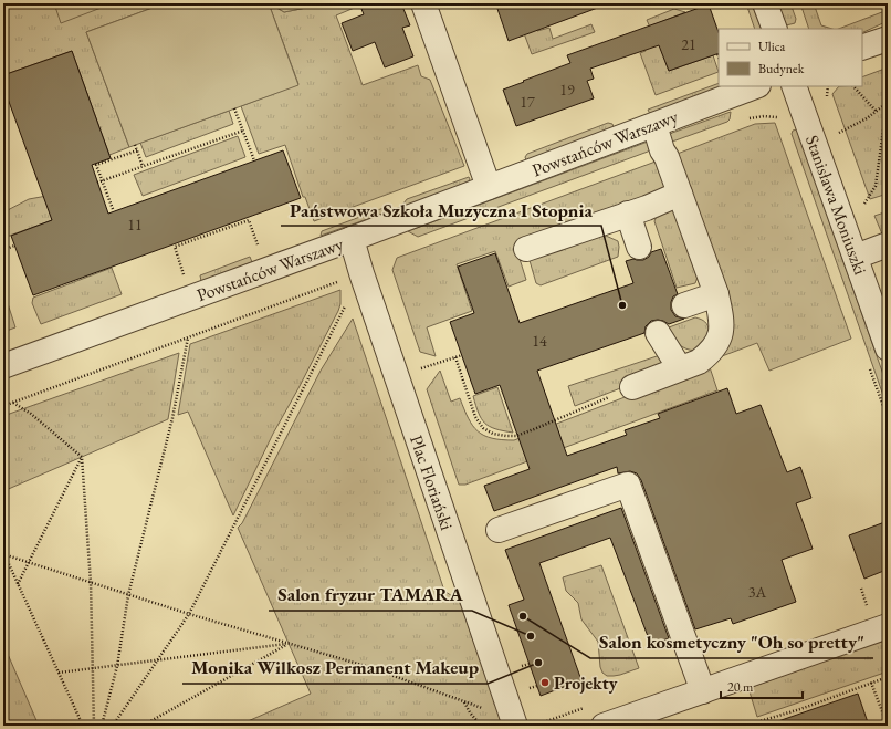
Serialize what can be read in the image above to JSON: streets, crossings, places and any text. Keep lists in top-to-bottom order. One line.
{"streets":{"street":["Powstańców Warszawy","Stanisława Moniuszki","Plac Floriański"]},"crossings":[["Powstańców Warszawy","Plac Floriański"]],"places":["Państwowa Szkoła Muzyczna I Stopnia","Salon kosmetyczny \"Oh so pretty\"","Salon fryzur TAMARA","Monika Wilkosz Permanent Makeup","Projekty"],"house_numbers":["21","19","17","11","14","3A"],"legend":["Ulica","Budynek"],"scale_bar":"20 m"}
